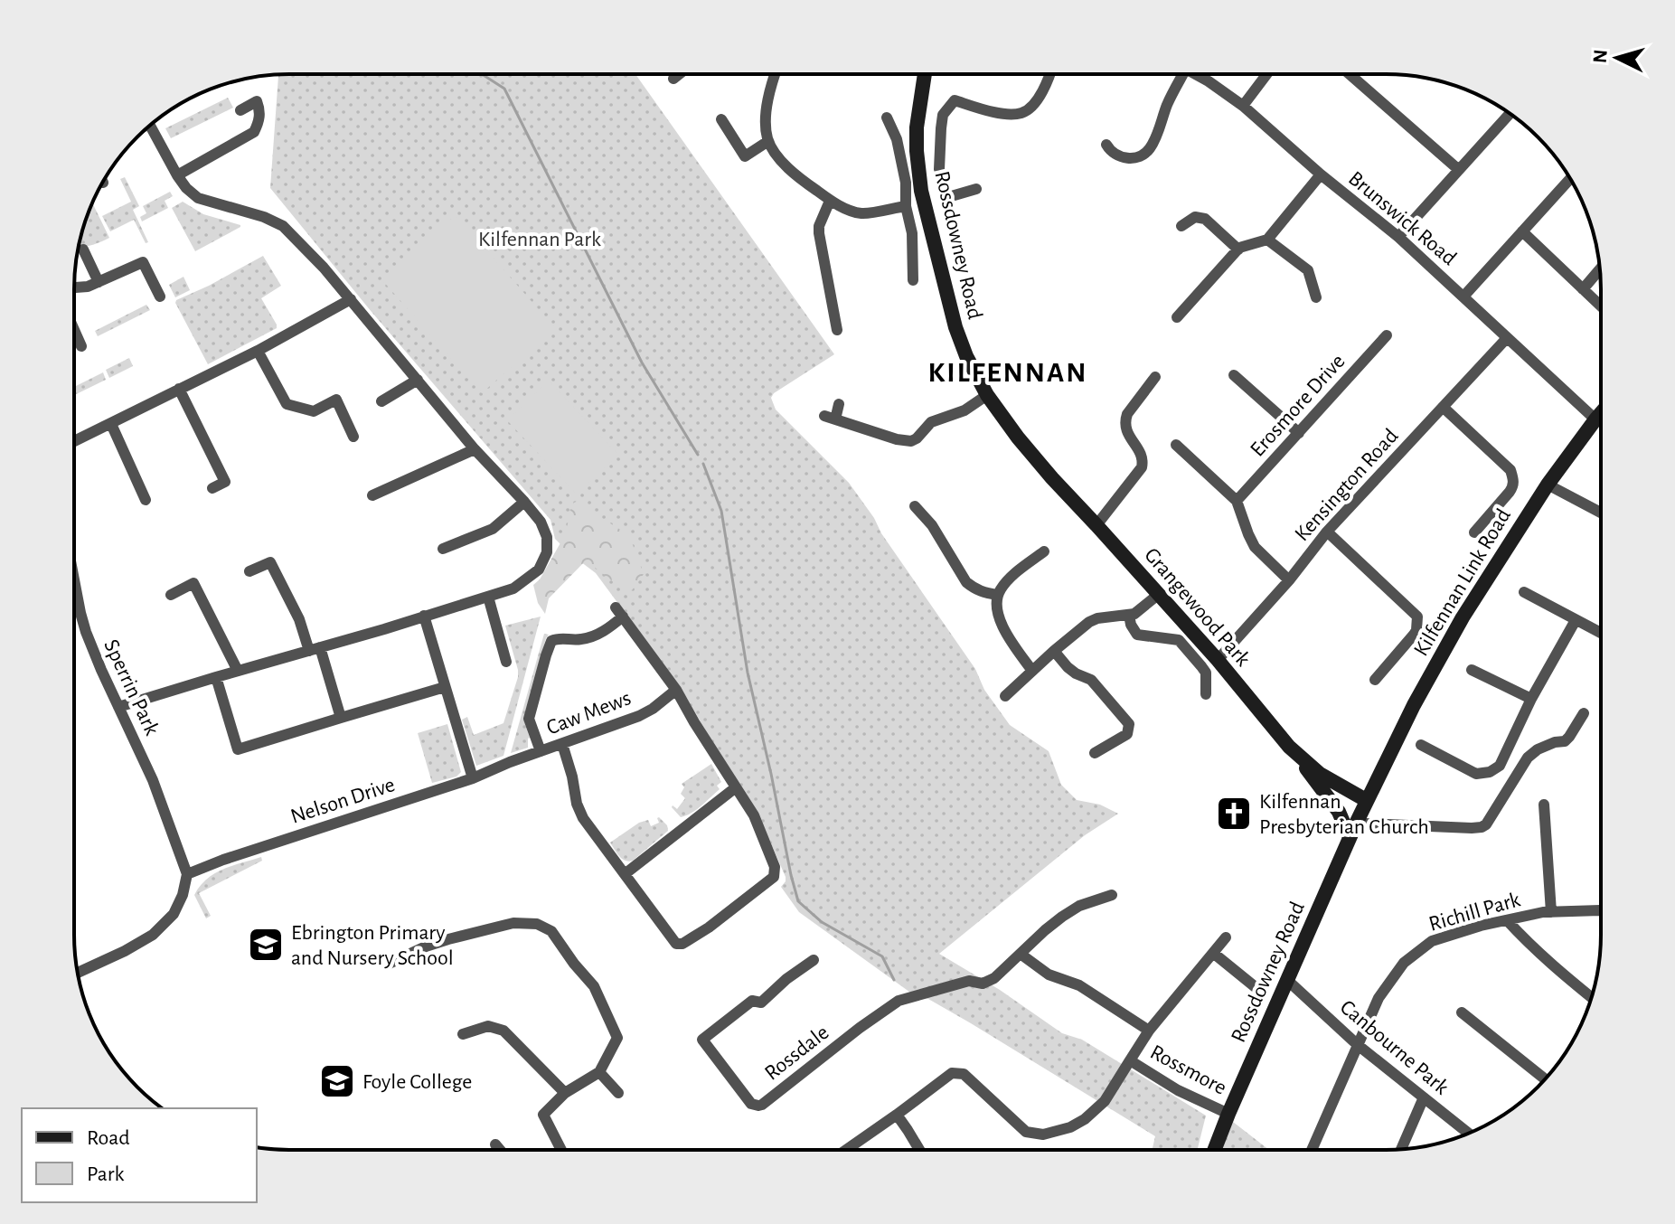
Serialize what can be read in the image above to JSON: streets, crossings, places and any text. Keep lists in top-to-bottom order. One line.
{"streets":{"street":["Brunswick Road","Rossdowney Road","Erosmore Drive","Kensington Road","Kilfennan Link Road","Grangewood Park","Sperrin Park","Caw Mews","Nelson Drive","Richill Park","Canbourne Park","Rossdale","Rossmore"]},"crossings":[["Brunswick Road","Kensington Road"],["Brunswick Road","Kilfennan Link Road"],["Rossdowney Road","Kilfennan Link Road"],["Rossdowney Road","Grangewood Park"],["Rossdowney Road","Canbourne Park"],["Rossdowney Road","Rossmore"],["Kensington Road","Grangewood Park"],["Kilfennan Link Road","Grangewood Park"],["Sperrin Park","Nelson Drive"],["Caw Mews","Nelson Drive"],["Richill Park","Canbourne Park"]],"districts":["KILFENNAN"],"parks":["Kilfennan Park"],"places":{"church":["Kilfennan Presbyterian Church"],"school or university":["Ebrington Primary and Nursery School","Foyle College"]},"legend":["Road","Park"],"north":"left"}
